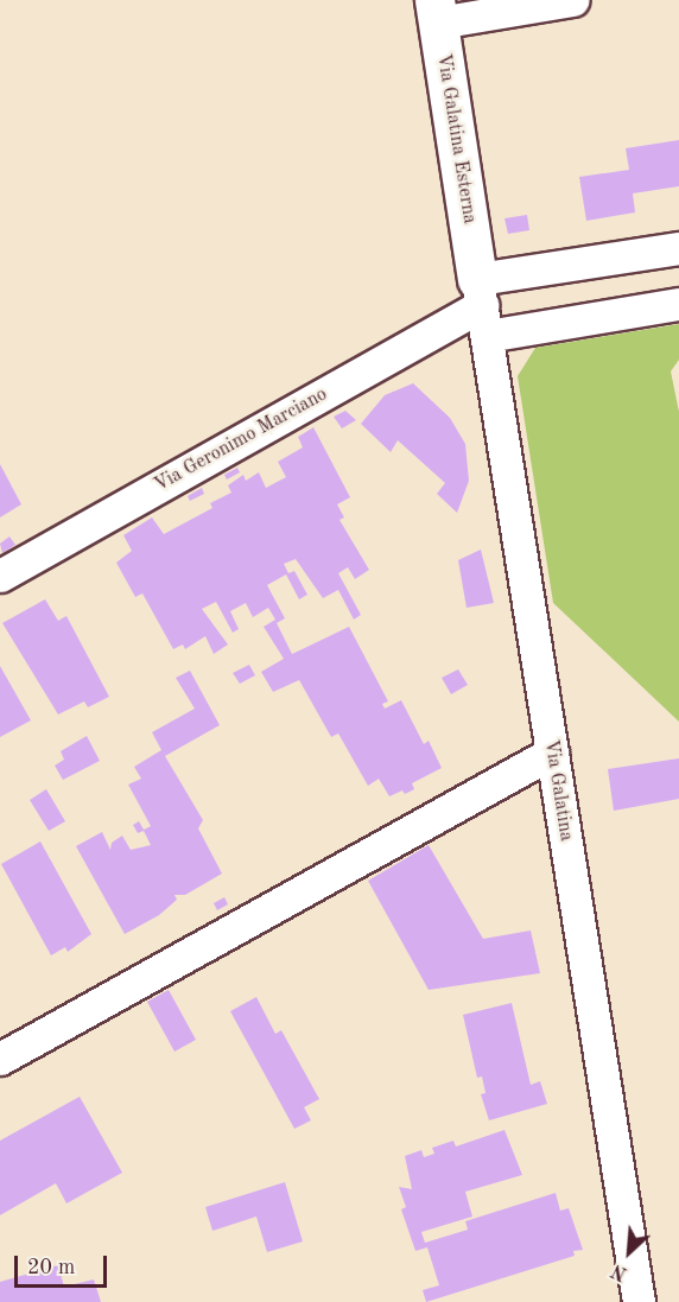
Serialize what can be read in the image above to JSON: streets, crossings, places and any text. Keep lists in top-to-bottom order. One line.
{"streets":{"main road":["Via Galatina Esterna"],"street":["Via Geronimo Marciano","Via Galatina"]},"crossings":[["Via Galatina Esterna","Via Geronimo Marciano"],["Via Galatina Esterna","Via Galatina"],["Via Geronimo Marciano","Via Galatina"]],"scale_bar":"20 m","north":"bottom left"}
